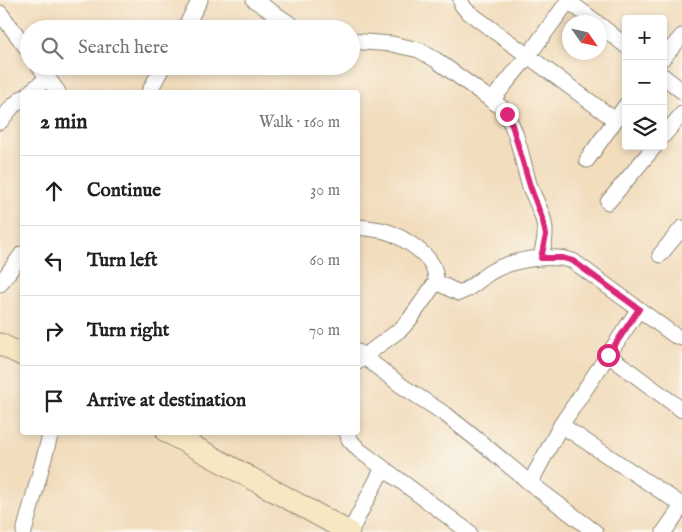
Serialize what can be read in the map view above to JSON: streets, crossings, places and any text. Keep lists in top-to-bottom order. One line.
{"north":"bottom right","page":{"map_buttons":["+","−"],"search":"Search here","heading":["2 min","Walk · 160 m"],"list":[["Continue","30 m"],["Turn left","60 m"],["Turn right","70 m"],"Arrive at destination"]}}
